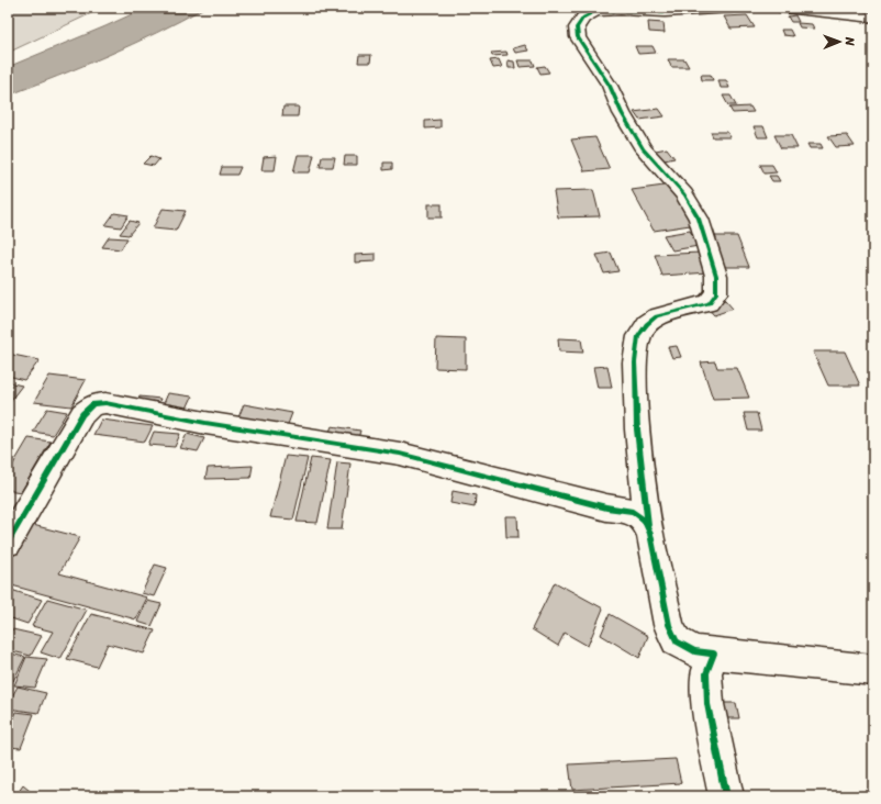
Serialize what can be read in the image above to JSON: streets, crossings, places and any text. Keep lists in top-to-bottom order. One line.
{"north":"right"}
